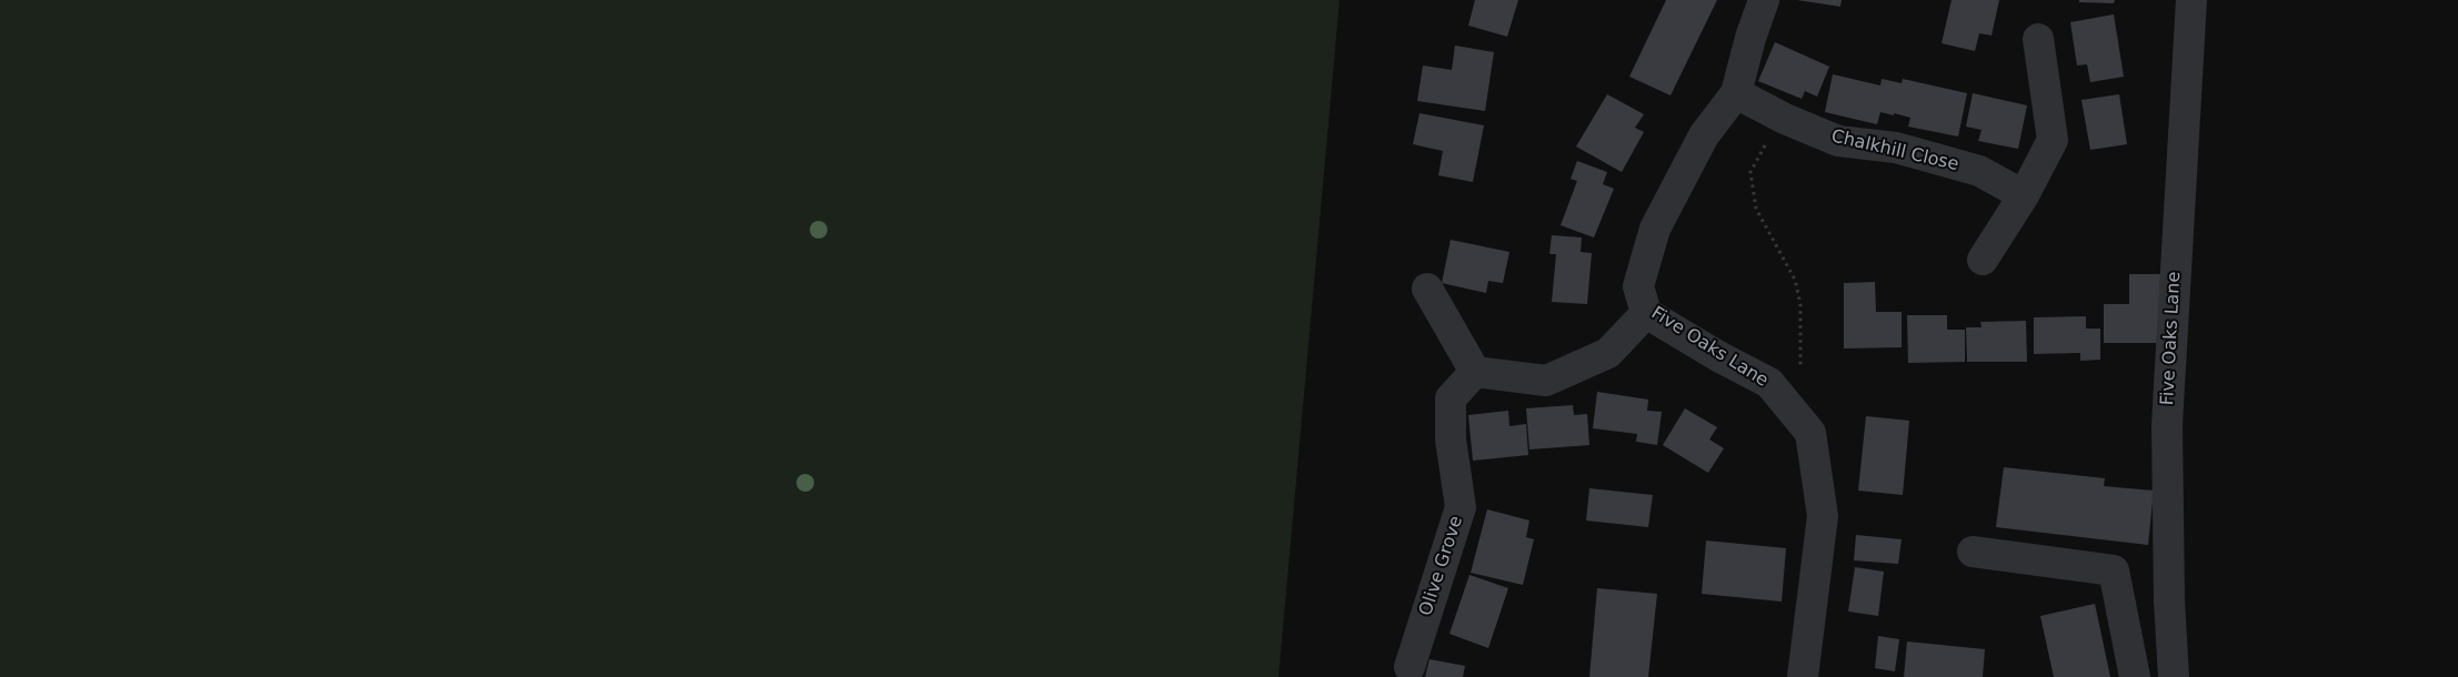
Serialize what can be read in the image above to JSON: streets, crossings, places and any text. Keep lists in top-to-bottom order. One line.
{"streets":{"street":["Chalkhill Close","Five Oaks Lane","Olive Grove"]},"crossings":[["Chalkhill Close","Five Oaks Lane"]]}
